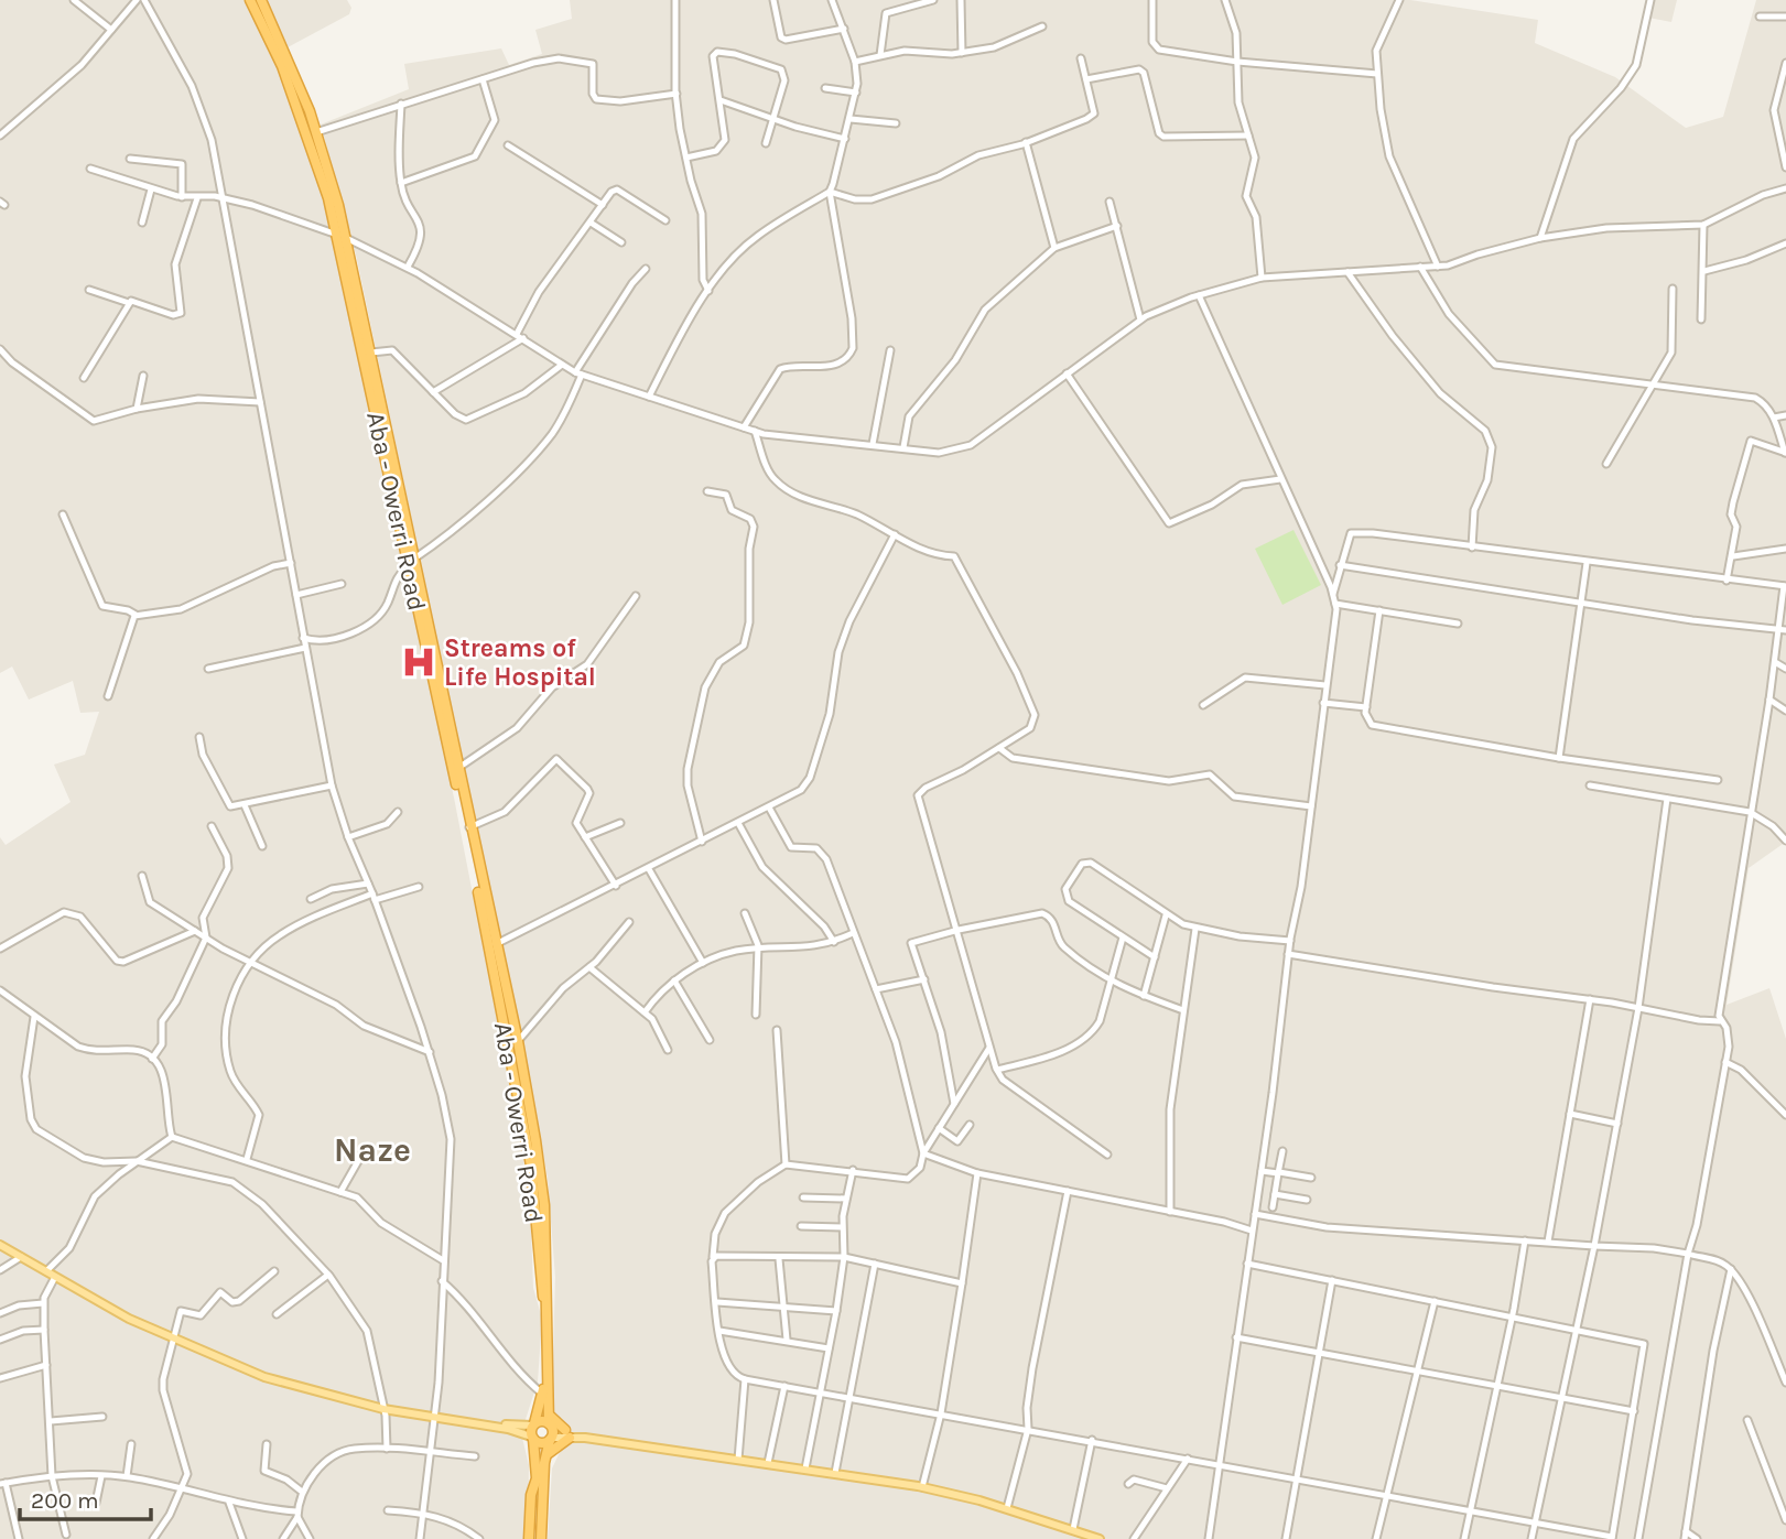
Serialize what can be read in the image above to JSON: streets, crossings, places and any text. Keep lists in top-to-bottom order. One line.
{"streets":{"highway":["Aba - Owerri Road"]},"districts":["Naze"],"places":{"hospital":["Streams of Life Hospital"]},"scale_bar":"200 m"}
